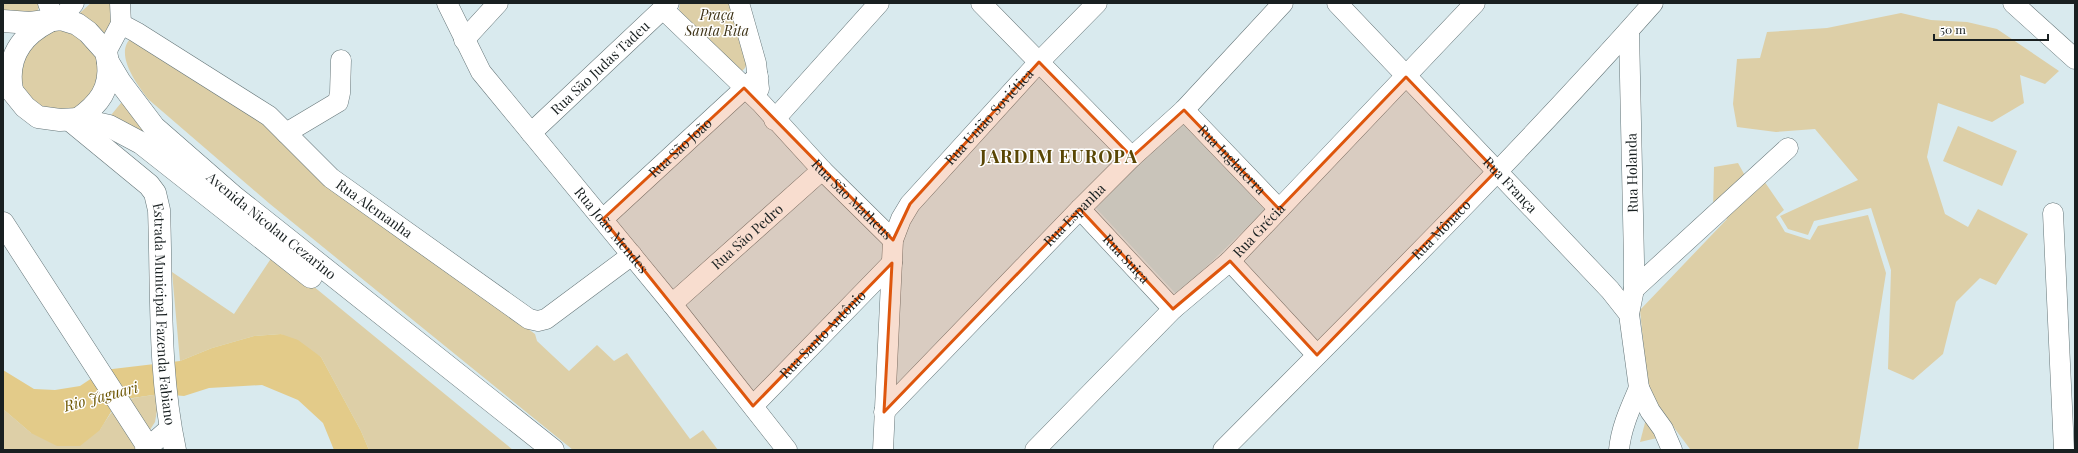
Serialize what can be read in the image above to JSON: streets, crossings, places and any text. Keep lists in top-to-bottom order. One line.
{"streets":{"main road":["Avenida Nicolau Cezarino","Estrada Municipal Fazenda Fabiano"],"street":["Rua São Judas Tadeu","Rua União Soviética","Rua São João","Rua Inglaterra","Rua Holanda","Rua França","Rua São Matheus","Rua Alemanha","Rua Espanha","Rua Mônaco","Rua João Mendes","Rua Grécia","Rua São Pedro","Rua Suiça","Rua Santo Antônio"]},"crossings":[["Rua São Judas Tadeu","Rua São Matheus"],["Rua São Judas Tadeu","Rua João Mendes"],["Rua União Soviética","Rua São Matheus"],["Rua São João","Rua São Matheus"],["Rua São João","Rua João Mendes"],["Rua Inglaterra","Rua Espanha"],["Rua Inglaterra","Rua Grécia"],["Rua Holanda","Rua França"],["Rua Holanda","Rua Mônaco"],["Rua França","Rua Mônaco"],["Rua França","Rua Grécia"],["Rua São Matheus","Rua Espanha"],["Rua São Matheus","Rua São Pedro"],["Rua São Matheus","Rua Santo Antônio"],["Rua Alemanha","Rua João Mendes"],["Rua Espanha","Rua Suiça"],["Avenida Nicolau Cezarino","Estrada Municipal Fazenda Fabiano"],["Rua João Mendes","Rua São Pedro"],["Rua João Mendes","Rua Santo Antônio"],["Rua Grécia","Rua Suiça"]],"districts":["JARDIM EUROPA"],"water":["Rio Jaguari"],"parks":["Praça Santa Rita"],"scale_bar":"50 m"}
